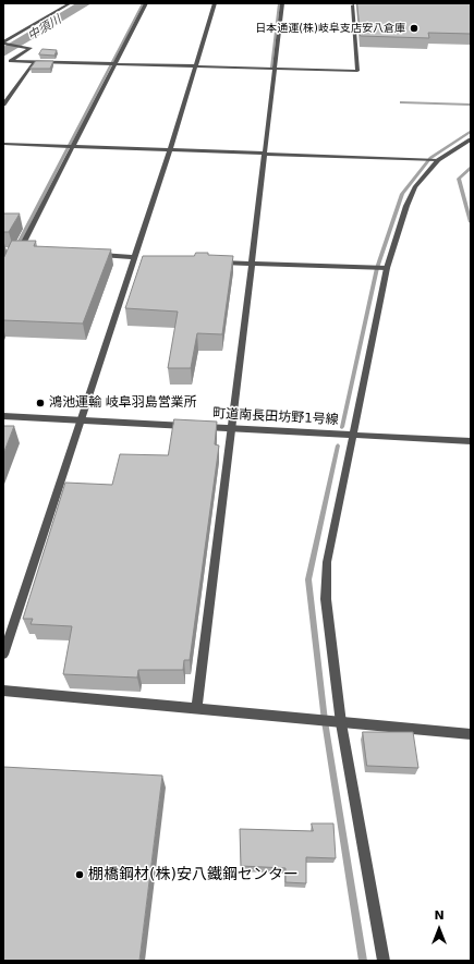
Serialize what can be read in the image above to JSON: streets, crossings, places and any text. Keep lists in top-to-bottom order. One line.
{"streets":{"street":["町道南長田坊野1号線"]},"water":["中須川"],"places":["日本通運(株)岐阜支店安八倉庫","鴻池運輸 岐阜羽島営業所","棚橋鋼材(株)安八鐵鋼センター"],"north":"top"}
